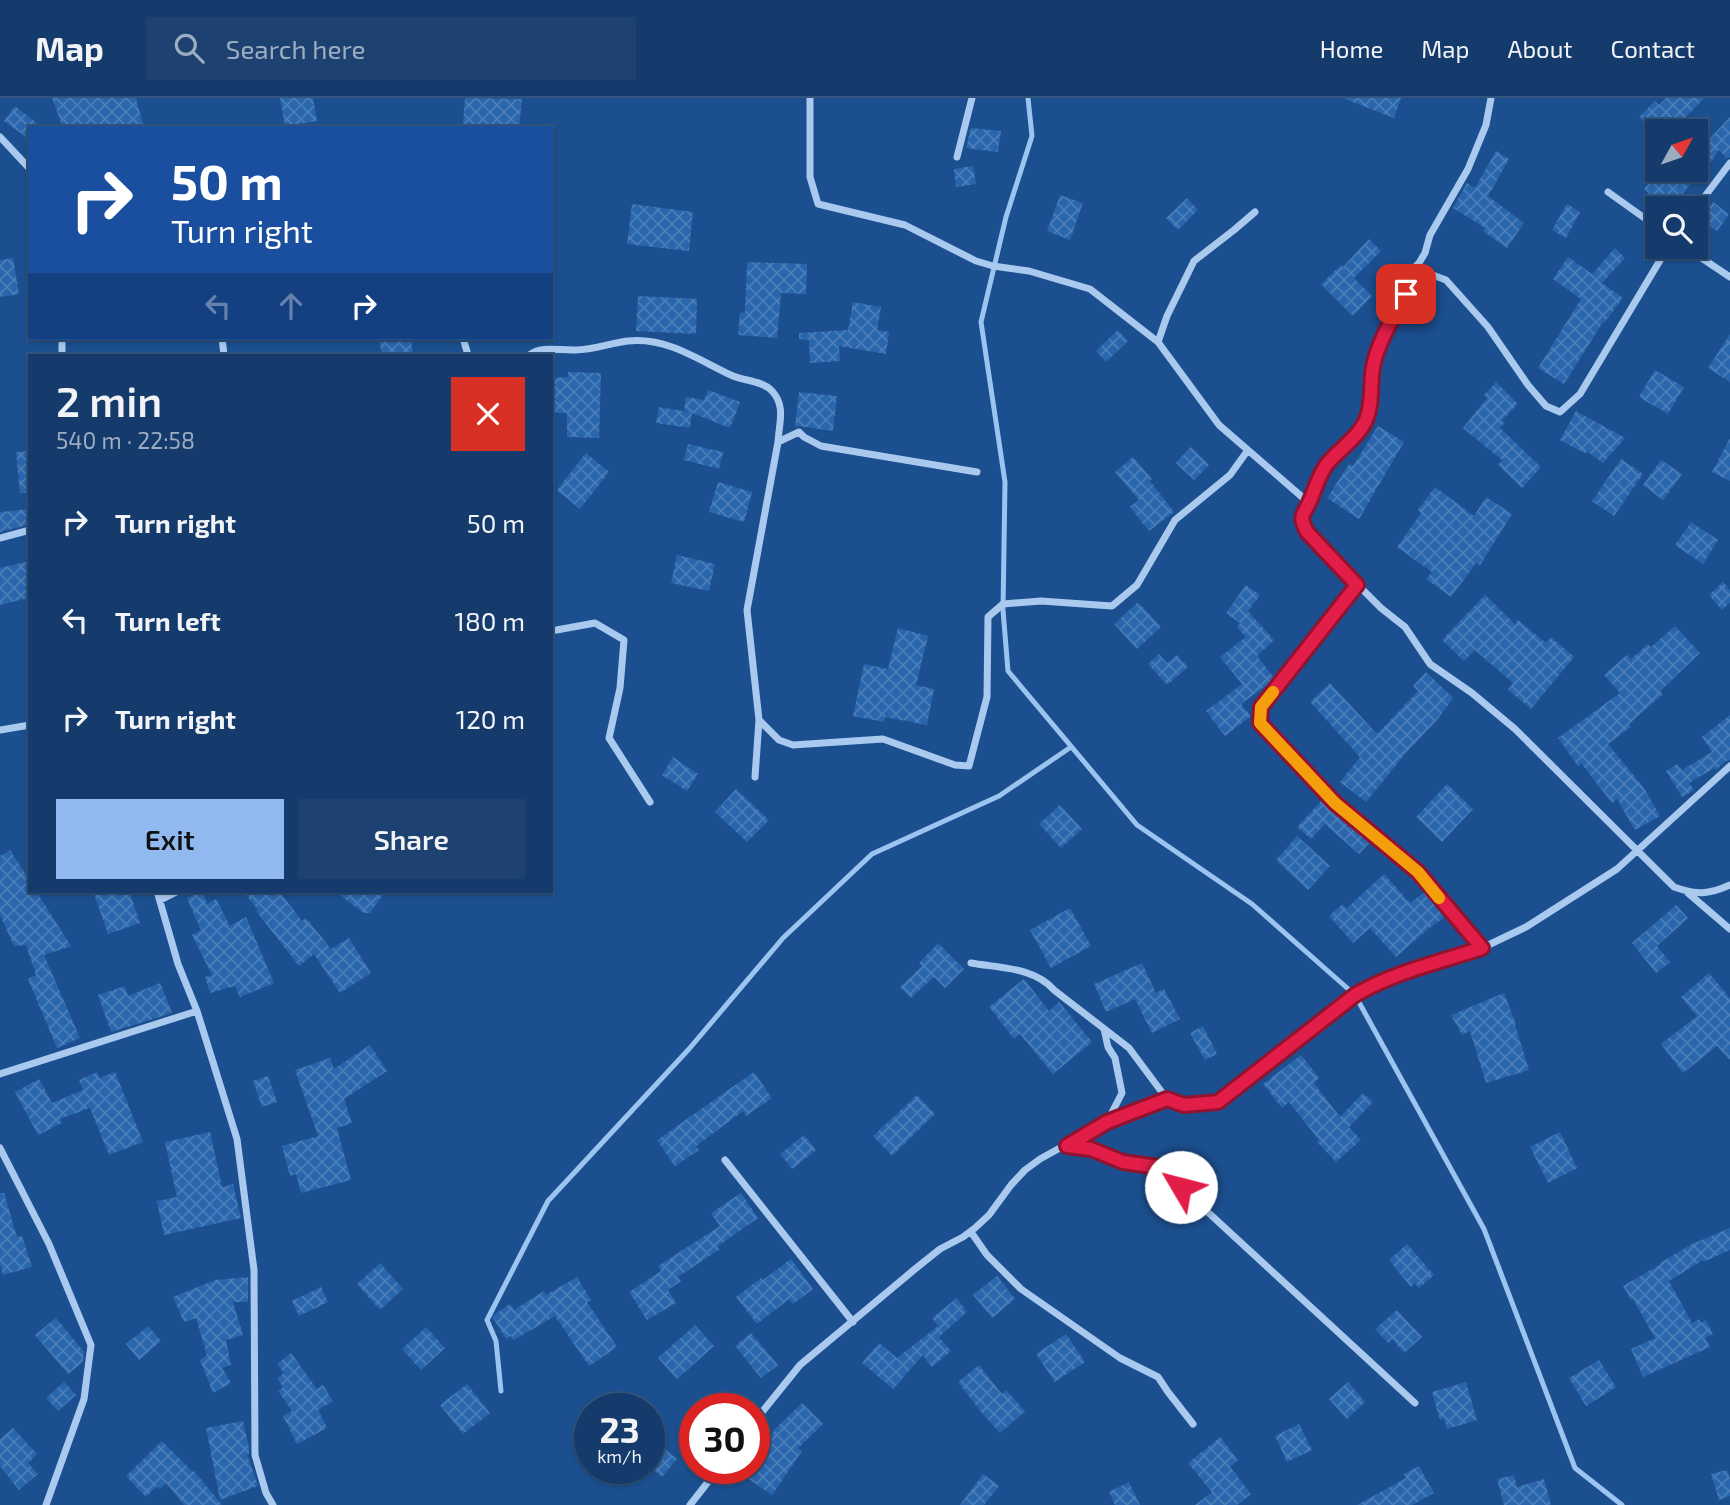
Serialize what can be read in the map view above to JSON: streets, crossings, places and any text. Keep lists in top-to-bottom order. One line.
{"north":"top right","page":{"header":"Map","search":"Search here","nav":["Home","Map","About","Contact"],"turn":["50 m","Turn right"],"heading":["2 min","540 m · 22:58"],"list":[{"name":"Turn right","value":"50 m"},{"name":"Turn left","value":"180 m"},{"name":"Turn right","value":"120 m"}],"buttons":["Exit","Share"],"speed":"23 km/h","limit":"30"}}
